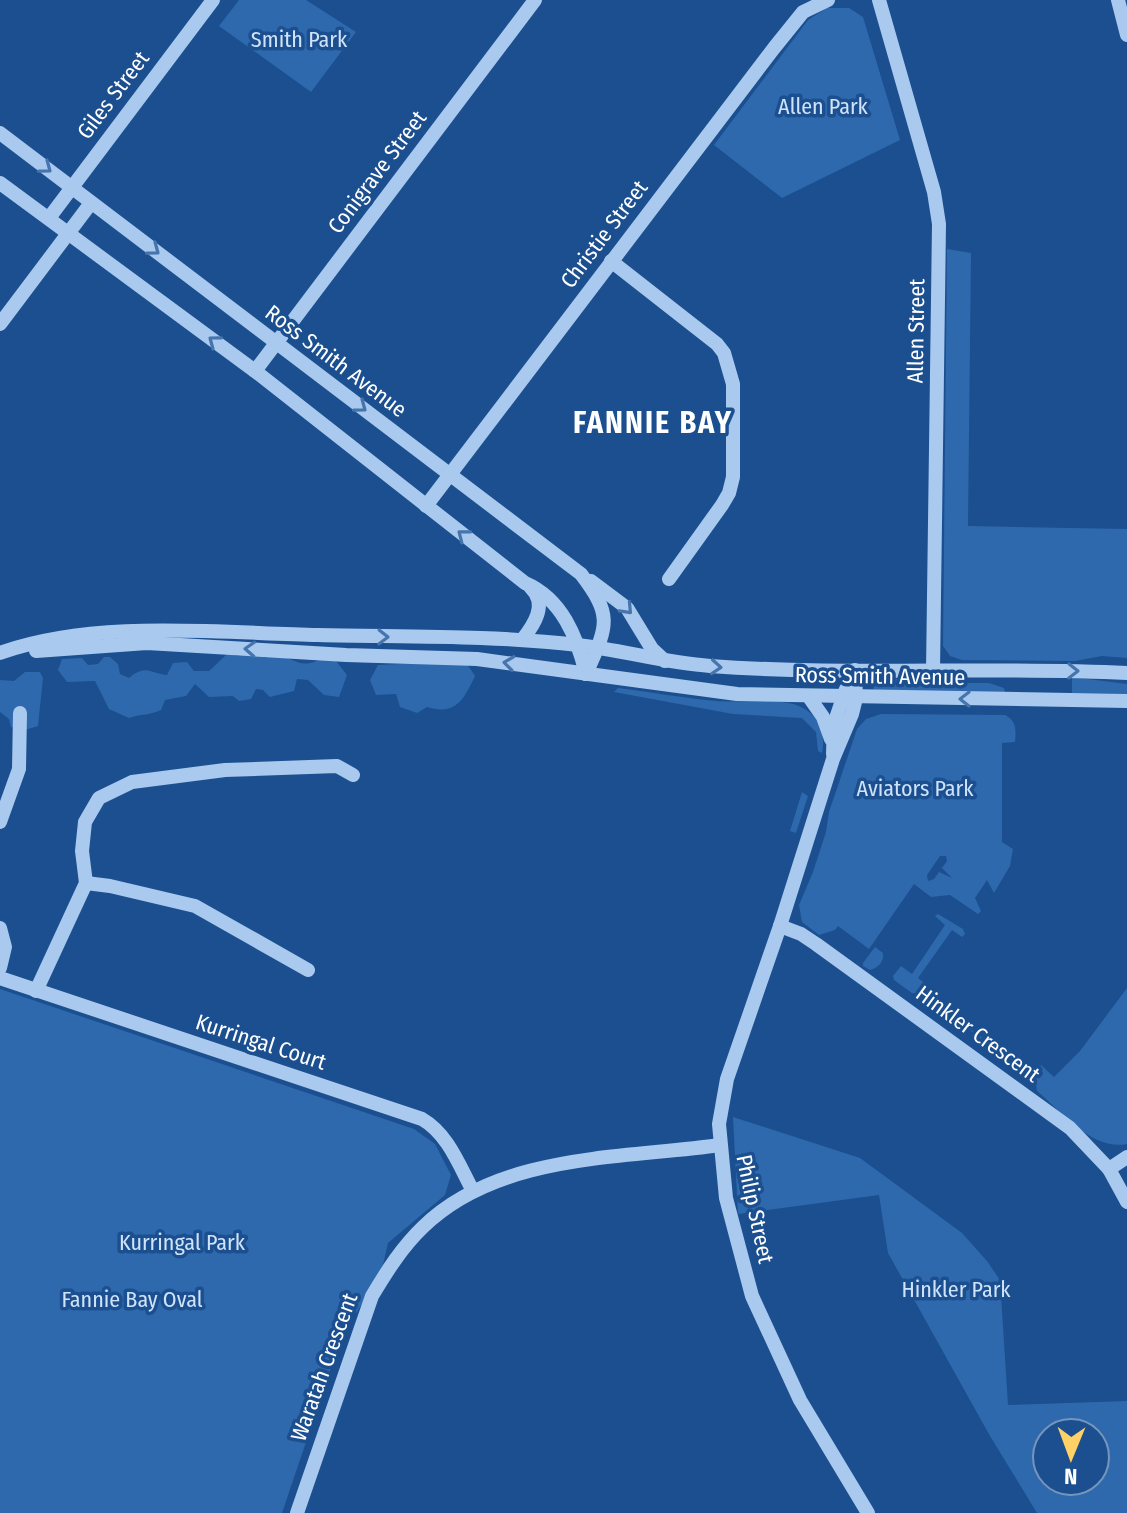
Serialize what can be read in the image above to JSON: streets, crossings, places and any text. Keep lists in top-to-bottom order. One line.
{"streets":{"street":["Giles Street","Conigrave Street","Christie Street","Allen Street","Ross Smith Avenue","Hinkler Crescent","Kurringal Court","Philip Street","Waratah Crescent"]},"crossings":[["Giles Street","Ross Smith Avenue"],["Conigrave Street","Ross Smith Avenue"],["Christie Street","Ross Smith Avenue"],["Allen Street","Ross Smith Avenue"],["Ross Smith Avenue","Philip Street"],["Hinkler Crescent","Philip Street"],["Kurringal Court","Waratah Crescent"],["Philip Street","Waratah Crescent"]],"districts":["FANNIE BAY"],"parks":["Smith Park","Allen Park","Aviators Park","Kurringal Park","Hinkler Park","Fannie Bay Oval"],"north":"bottom"}
